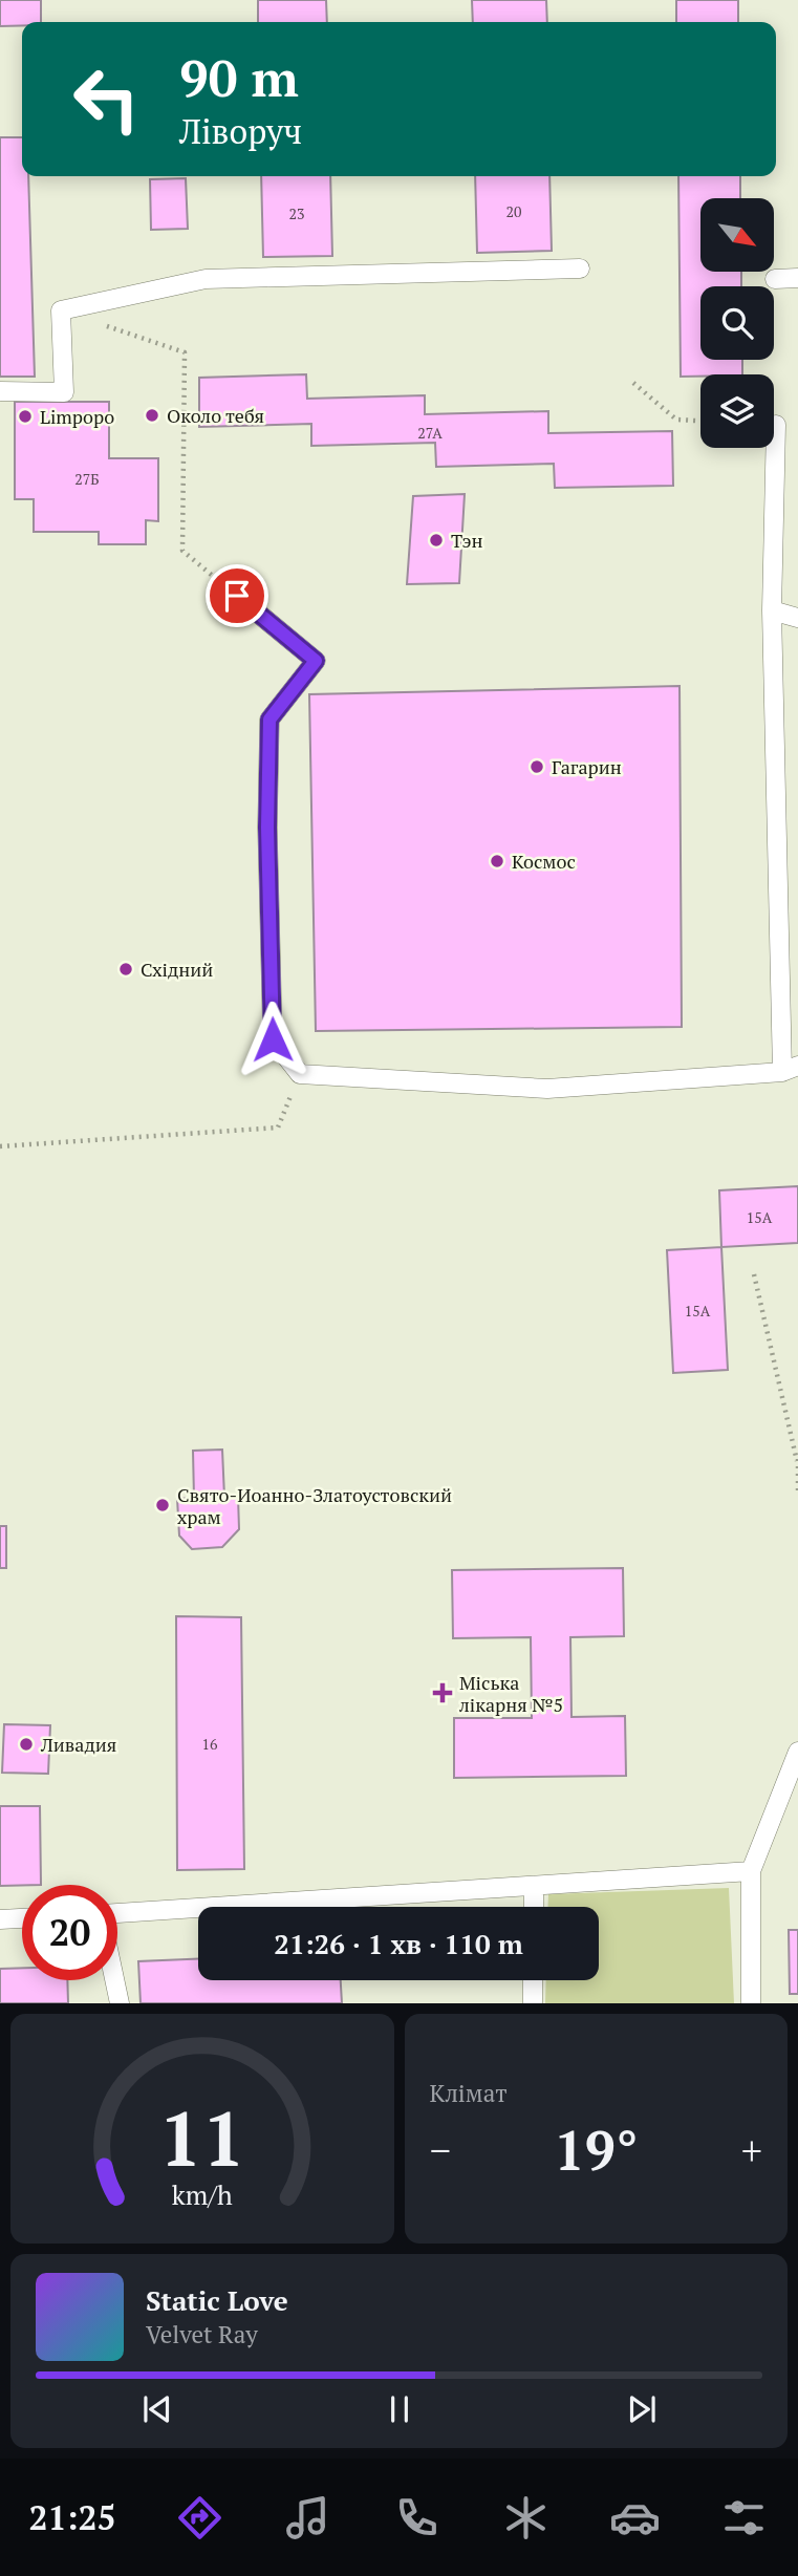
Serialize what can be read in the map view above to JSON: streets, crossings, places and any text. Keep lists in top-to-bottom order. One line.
{"places":{"other":["Около тебя","Limpopo","Тэн","Гагарин","Космос","Східний","Свято-Иоанно-Златоустовский храм","Ливадия"],"health":["Міська лікарня №5"]},"house_numbers":["20","23","27А","27Б","15А","15А","16"],"north":"bottom right","page":{"turn":["90 m","Ліворуч"],"limit":"20","trip":"21:26 · 1 хв · 110 m","tile":"Клімат","heat":["−","19°","+"],"song":["Static Love","Velvet Ray"],"tabs":"21:25","gauge":["11","km/h"]}}
